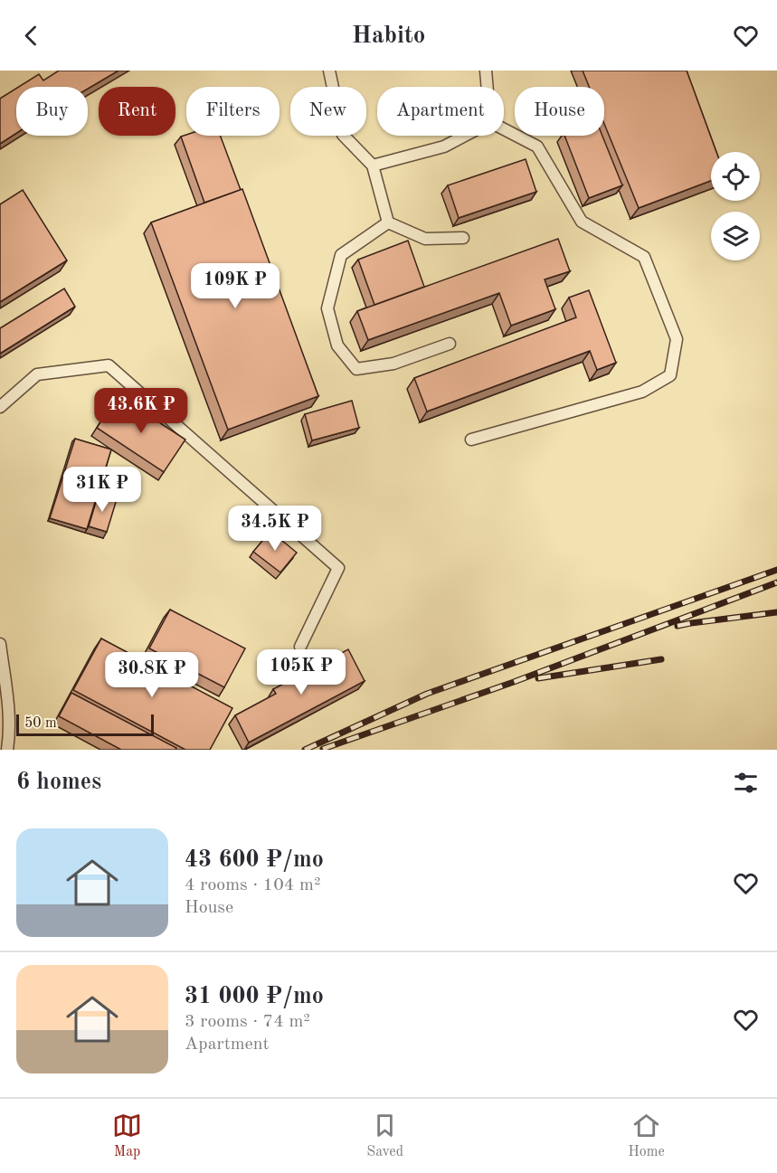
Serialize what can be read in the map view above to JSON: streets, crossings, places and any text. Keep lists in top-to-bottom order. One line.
{"scale_bar":"50 m","page":{"header":"Habito","chip":["Buy","Rent","Filters","New","Apartment","House"],"price":["109K ₽","43.6K ₽","31K ₽","34.5K ₽","105K ₽","30.8K ₽"],"scale":"50 m","heading":"6 homes","list":[{"name":"43 600 ₽/mo","note":"4 rooms · 104 m² · House"},{"name":"31 000 ₽/mo","note":"3 rooms · 74 m² · Apartment"}],"tabs":["Map","Saved","Home"]}}
